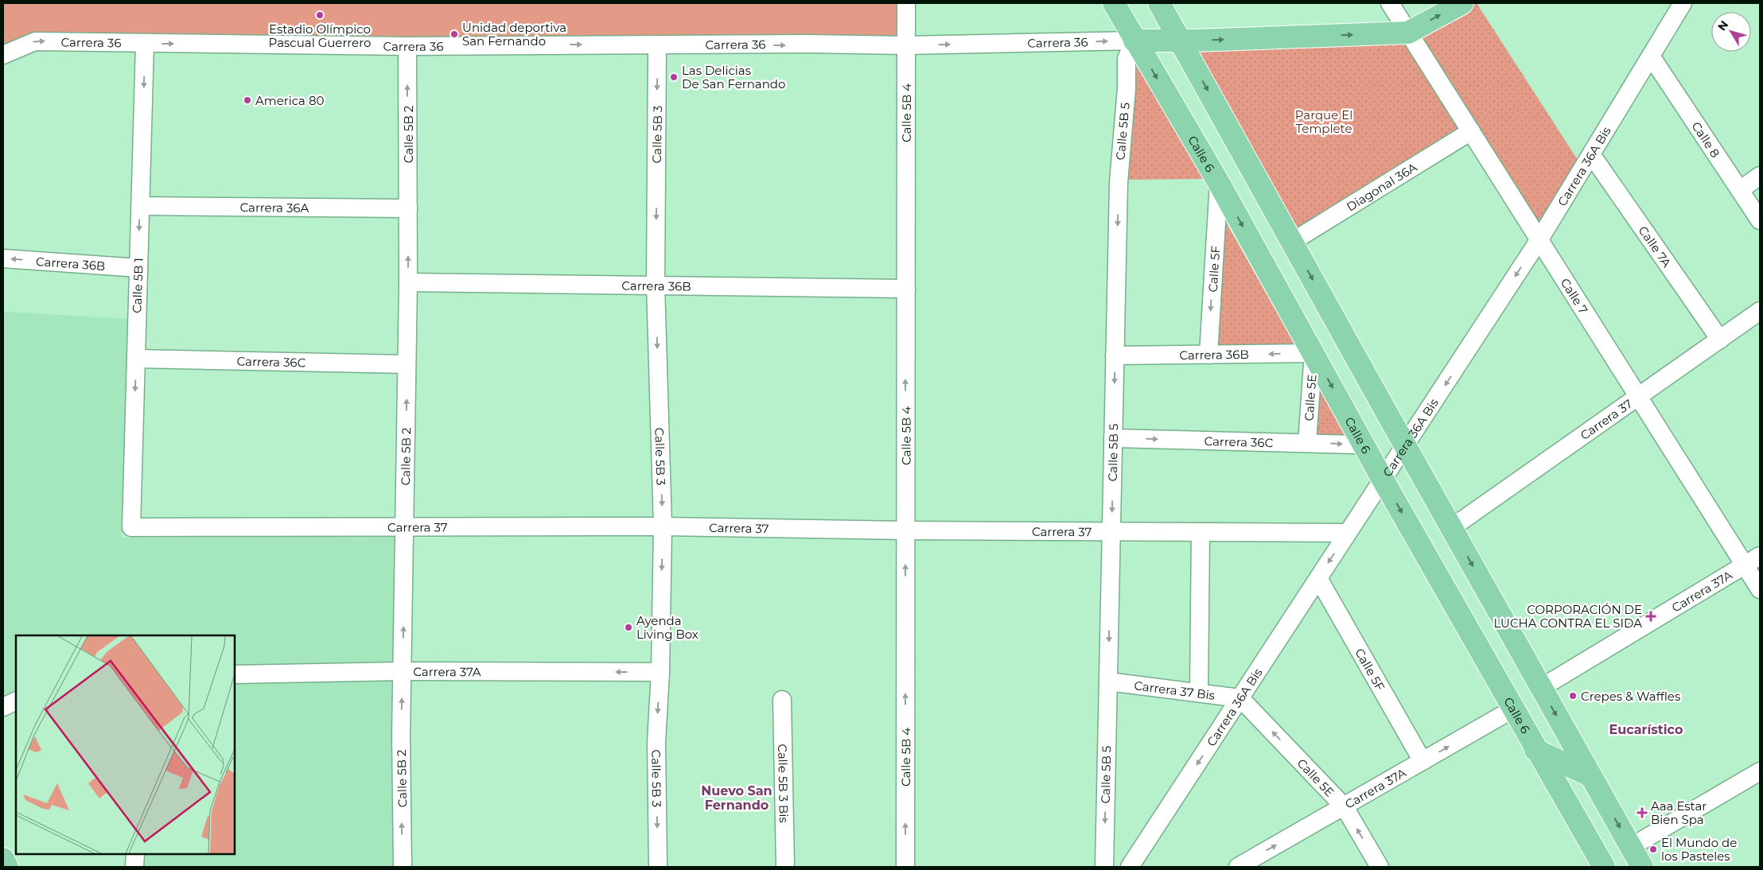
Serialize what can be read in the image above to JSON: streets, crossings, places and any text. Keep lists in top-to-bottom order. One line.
{"streets":{"main road":["Carrera 36","Calle 6"],"street":["Calle 5B 4","Calle 5B 5","Calle 5B 2","Calle 5B 3","Calle 8","Carrera 36A Bis","Diagonal 36A","Carrera 36A","Calle 7A","Carrera 36B","Calle 5F","Calle 5B 1","Calle 7","Carrera 36C","Calle 5E","Carrera 37","Carrera 37A","Carrera 37 Bis","Calle 5B 3 Bis"]},"crossings":[["Carrera 36","Calle 5B 4"],["Carrera 36","Calle 5B 5"],["Carrera 36","Calle 5B 2"],["Carrera 36","Calle 5B 3"],["Carrera 36","Calle 6"],["Carrera 36","Calle 5B 1"],["Carrera 36","Calle 7"],["Calle 5B 4","Carrera 36B"],["Calle 5B 4","Carrera 37"],["Calle 5B 5","Calle 6"],["Calle 5B 5","Carrera 36B"],["Calle 5B 5","Carrera 36C"],["Calle 5B 5","Carrera 37"],["Calle 5B 5","Carrera 37 Bis"],["Calle 5B 2","Carrera 36A"],["Calle 5B 2","Carrera 36B"],["Calle 5B 2","Carrera 36C"],["Calle 5B 2","Carrera 37"],["Calle 5B 2","Carrera 37A"],["Calle 5B 3","Carrera 36B"],["Calle 5B 3","Carrera 37"],["Calle 5B 3","Carrera 37A"],["Calle 8","Carrera 36A Bis"],["Calle 6","Carrera 36A Bis"],["Calle 6","Carrera 36B"],["Calle 6","Calle 5F"],["Calle 6","Carrera 36C"],["Calle 6","Calle 5E"],["Calle 6","Carrera 37A"],["Carrera 36A Bis","Calle 7A"],["Carrera 36A Bis","Calle 5F"],["Carrera 36A Bis","Calle 7"],["Carrera 36A Bis","Calle 5E"],["Carrera 36A Bis","Carrera 37"],["Carrera 36A Bis","Carrera 37 Bis"],["Diagonal 36A","Calle 7"],["Carrera 36A","Calle 5B 1"],["Calle 7A","Carrera 37"],["Carrera 36B","Calle 5F"],["Carrera 36B","Calle 5B 1"],["Carrera 36B","Calle 5E"],["Calle 5F","Carrera 37A"],["Calle 5B 1","Carrera 36C"],["Calle 5B 1","Carrera 37"],["Calle 7","Carrera 37"],["Calle 7","Carrera 37A"],["Carrera 36C","Calle 5E"],["Calle 5E","Carrera 37A"],["Calle 5E","Carrera 37 Bis"]],"one_way":["Carrera 36","Calle 5B 4","Calle 5B 5","Calle 5B 2","Calle 5B 3","Carrera 36A Bis","Calle 5F","Calle 5B 1","Carrera 36C","Calle 5E"],"districts":["Eucarístico","Nuevo San Fernando"],"parks":["Parque El Templete"],"places":{"other":["Estadio Olímpico Pascual Guerrero","Unidad deportiva San Fernando","Las Delicias De San Fernando","America 80","Ayenda Living Box","Crepes & Waffles","El Mundo de los Pasteles"],"health":["CORPORACIÓN DE LUCHA CONTRA EL SIDA","Aaa Estar Bien Spa"]},"north":"top left"}
